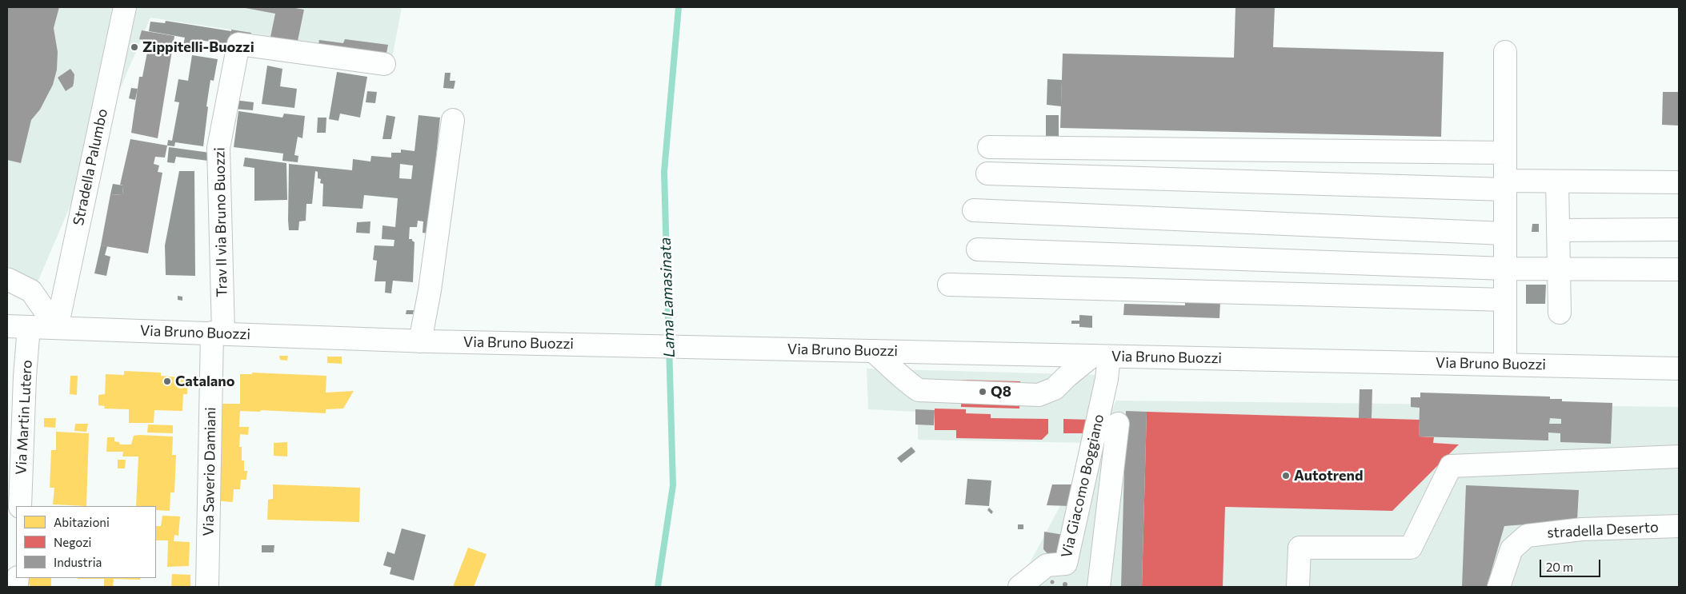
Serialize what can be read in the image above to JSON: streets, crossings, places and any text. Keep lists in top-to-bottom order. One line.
{"streets":{"main road":["Stradella Palumbo","Trav II via Bruno Buozzi","Via Bruno Buozzi","Via Martin Lutero","Via Saverio Damiani","Via Giacomo Boggiano","stradella Deserto"]},"crossings":[["Stradella Palumbo","Via Bruno Buozzi"],["Trav II via Bruno Buozzi","Via Bruno Buozzi"],["Trav II via Bruno Buozzi","Via Saverio Damiani"],["Via Bruno Buozzi","Via Martin Lutero"],["Via Bruno Buozzi","Via Saverio Damiani"],["Via Bruno Buozzi","Via Giacomo Boggiano"]],"water":["Lama Lamasinata"],"places":["Zippitelli-Buozzi","Catalano","Q8","Autotrend"],"legend":["Abitazioni","Negozi","Industria"],"scale_bar":"20 m"}
